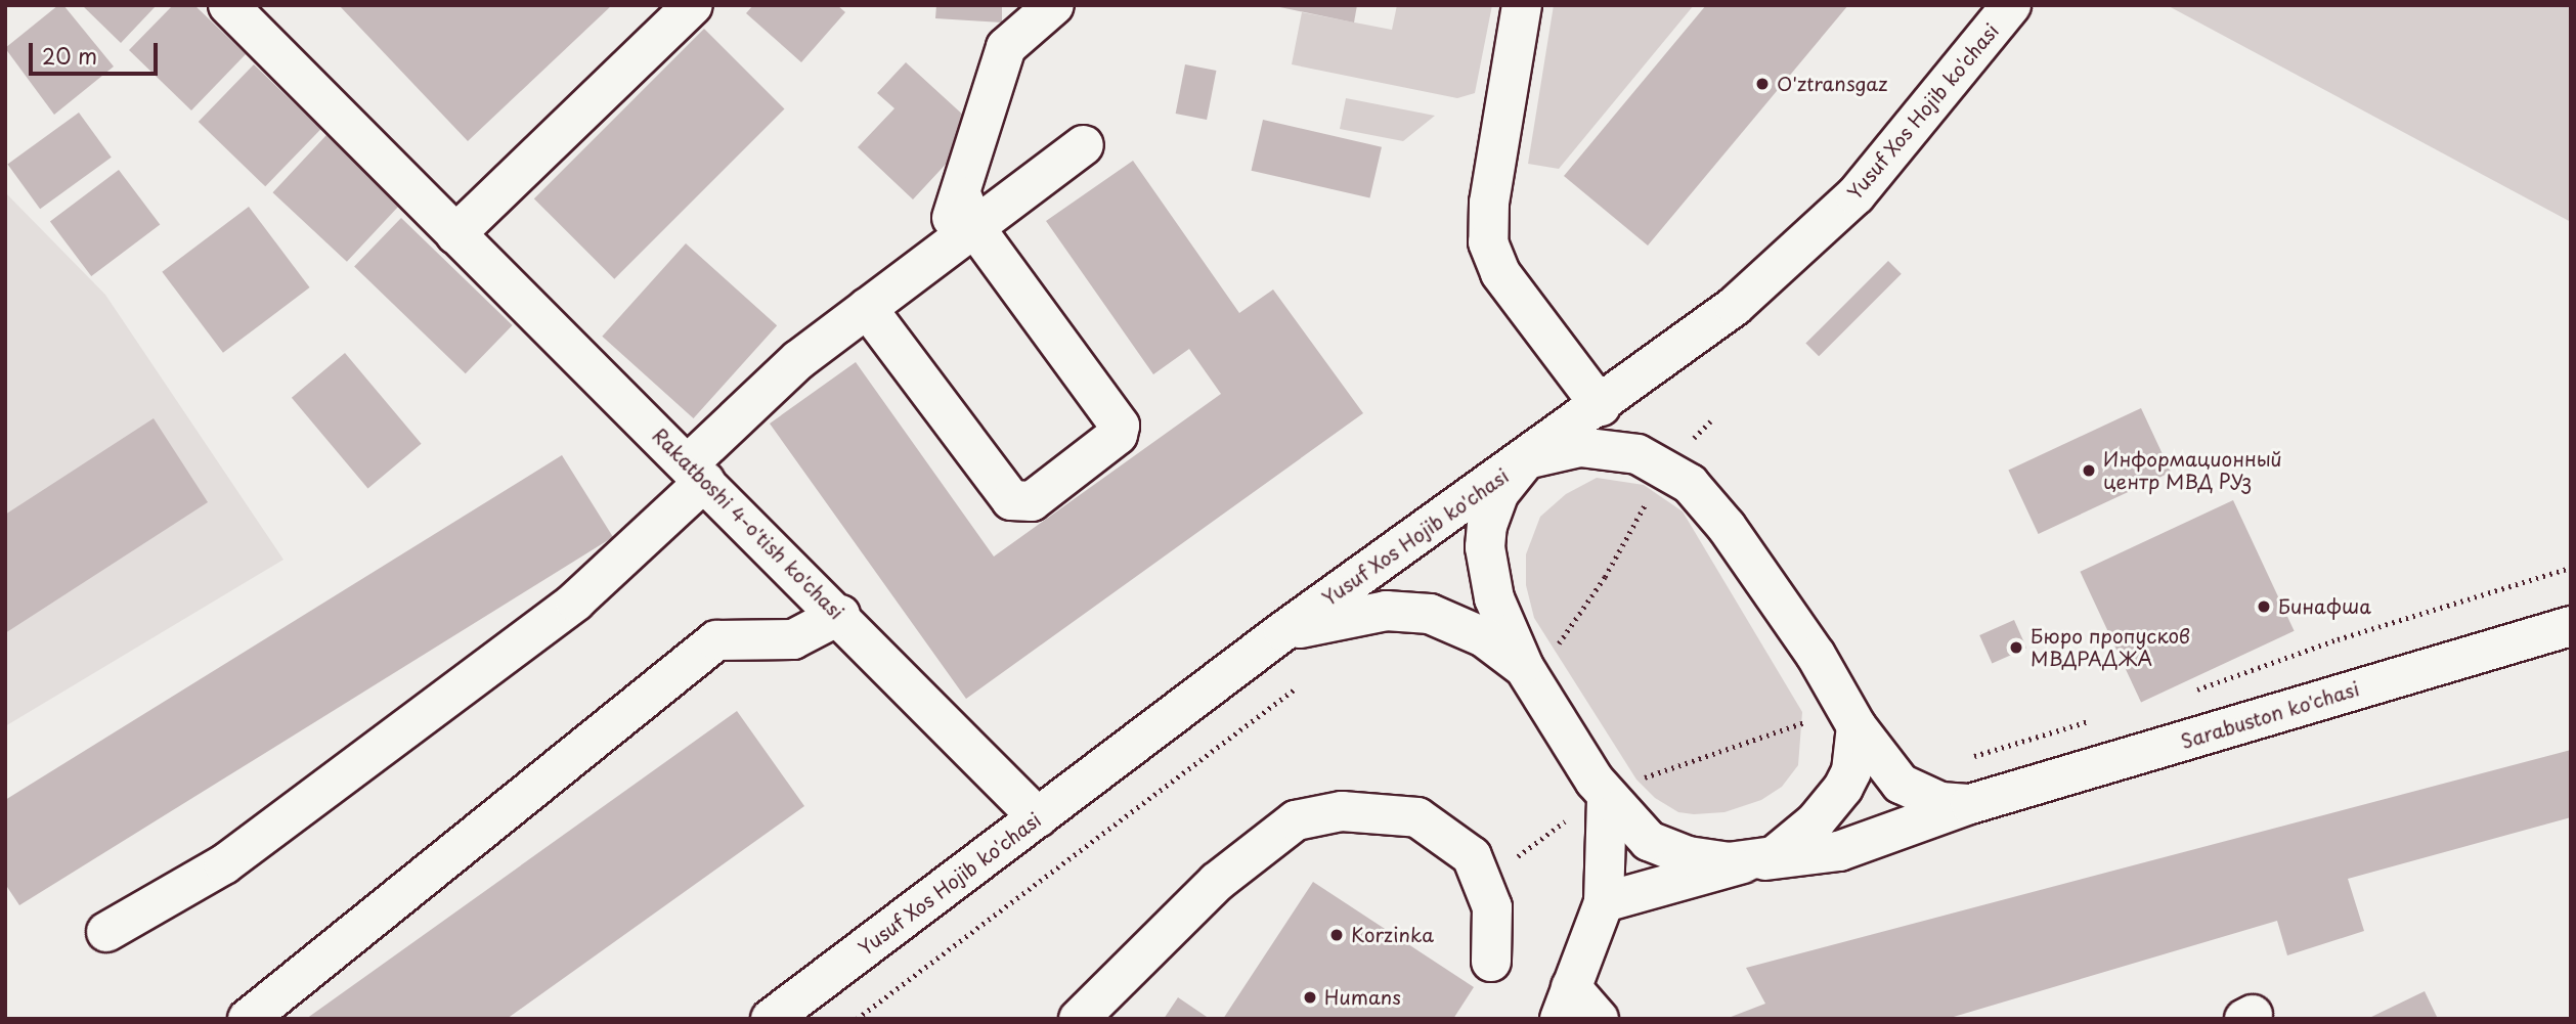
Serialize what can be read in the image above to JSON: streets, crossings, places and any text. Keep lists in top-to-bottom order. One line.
{"streets":{"main road":["Yusuf Xos Hojib ko'chasi","Rakatboshi 4-o'tish ko'chasi","Sarabuston ko'chasi"]},"crossings":[["Yusuf Xos Hojib ko'chasi","Rakatboshi 4-o'tish ko'chasi"],["Yusuf Xos Hojib ko'chasi","Sarabuston ko'chasi"]],"places":["O'ztransgaz","Информационный центр МВД РУз","Бинафша","Бюро пропусков МВДРАДЖА","Korzinka","Humans"],"scale_bar":"20 m"}
